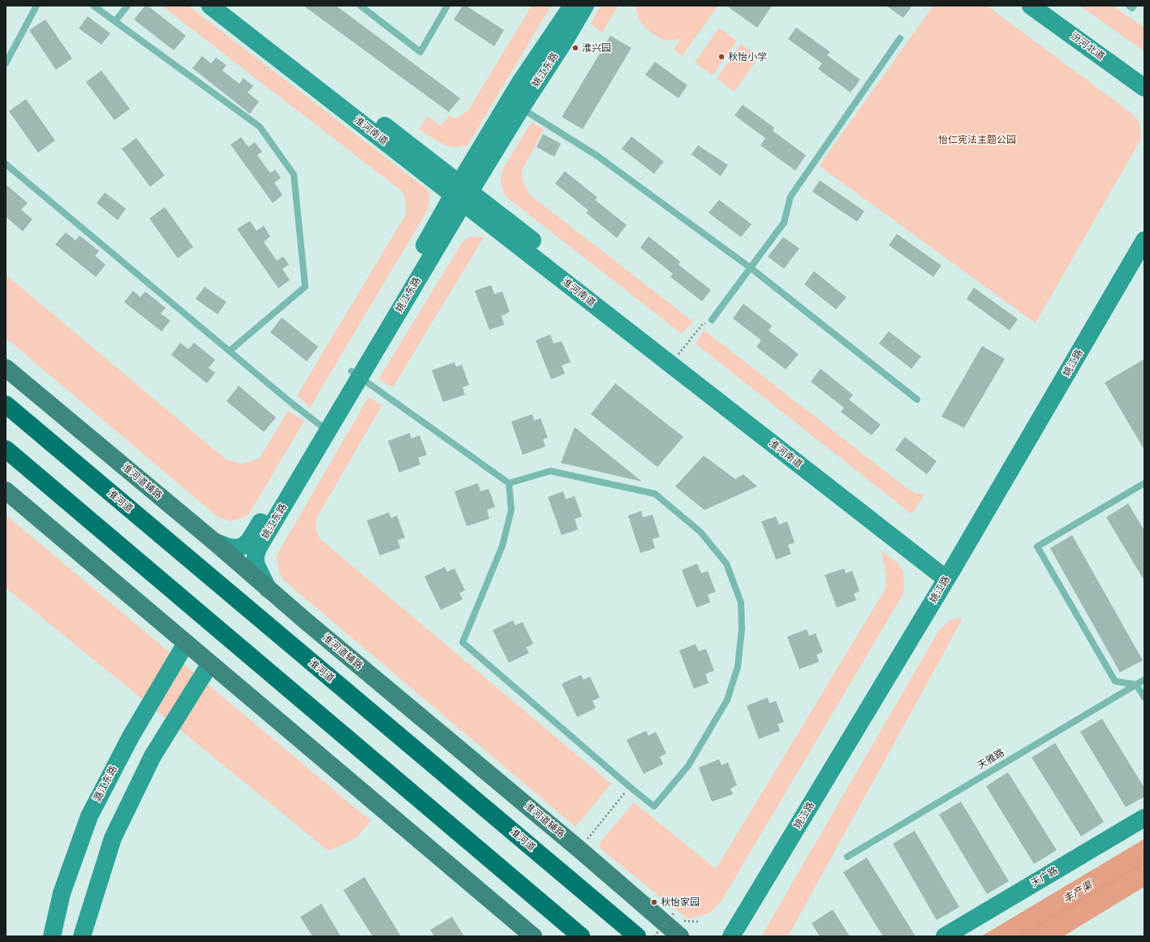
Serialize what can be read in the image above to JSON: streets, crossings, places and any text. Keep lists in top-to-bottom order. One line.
{"streets":{"highway":["淮河道"],"main road":["淮河道辅路"],"street":["汾河北道","姚江东路","淮河南道","姚江路","潞江东路","天广路"],"lane":["天雅路"]},"crossings":[["姚江东路","淮河南道"],["姚江东路","淮河道辅路"],["淮河南道","姚江路"]],"water":["丰产渠"],"parks":["怡仁宪法主题公园"],"places":["淮兴园","秋怡小学","秋怡家园"]}
